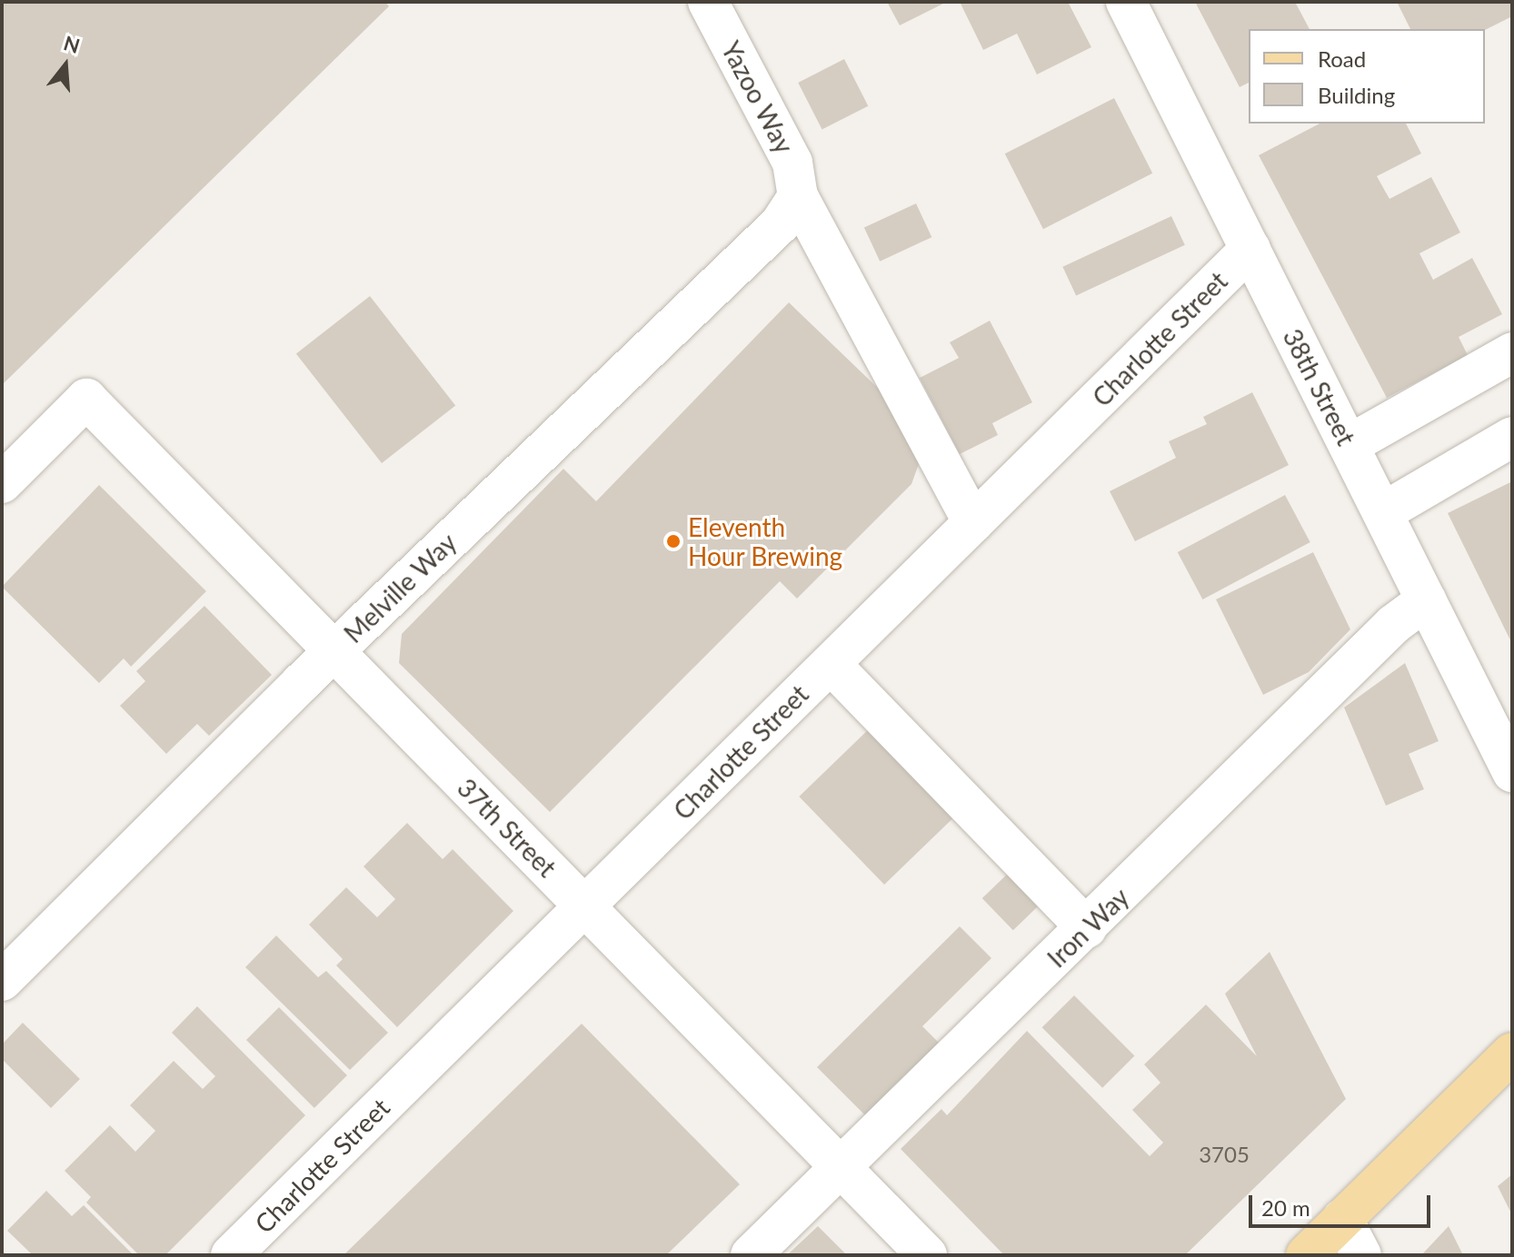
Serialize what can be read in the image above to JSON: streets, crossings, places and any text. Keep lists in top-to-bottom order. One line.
{"streets":{"street":["Yazoo Way","Charlotte Street","38th Street","Melville Way","37th Street","Iron Way"]},"crossings":[["Yazoo Way","Charlotte Street"],["Yazoo Way","Melville Way"],["Charlotte Street","38th Street"],["Charlotte Street","37th Street"],["38th Street","Iron Way"],["Melville Way","37th Street"],["37th Street","Iron Way"]],"places":["Eleventh Hour Brewing"],"house_numbers":["3705"],"legend":["Road","Building"],"scale_bar":"20 m","north":"top"}
